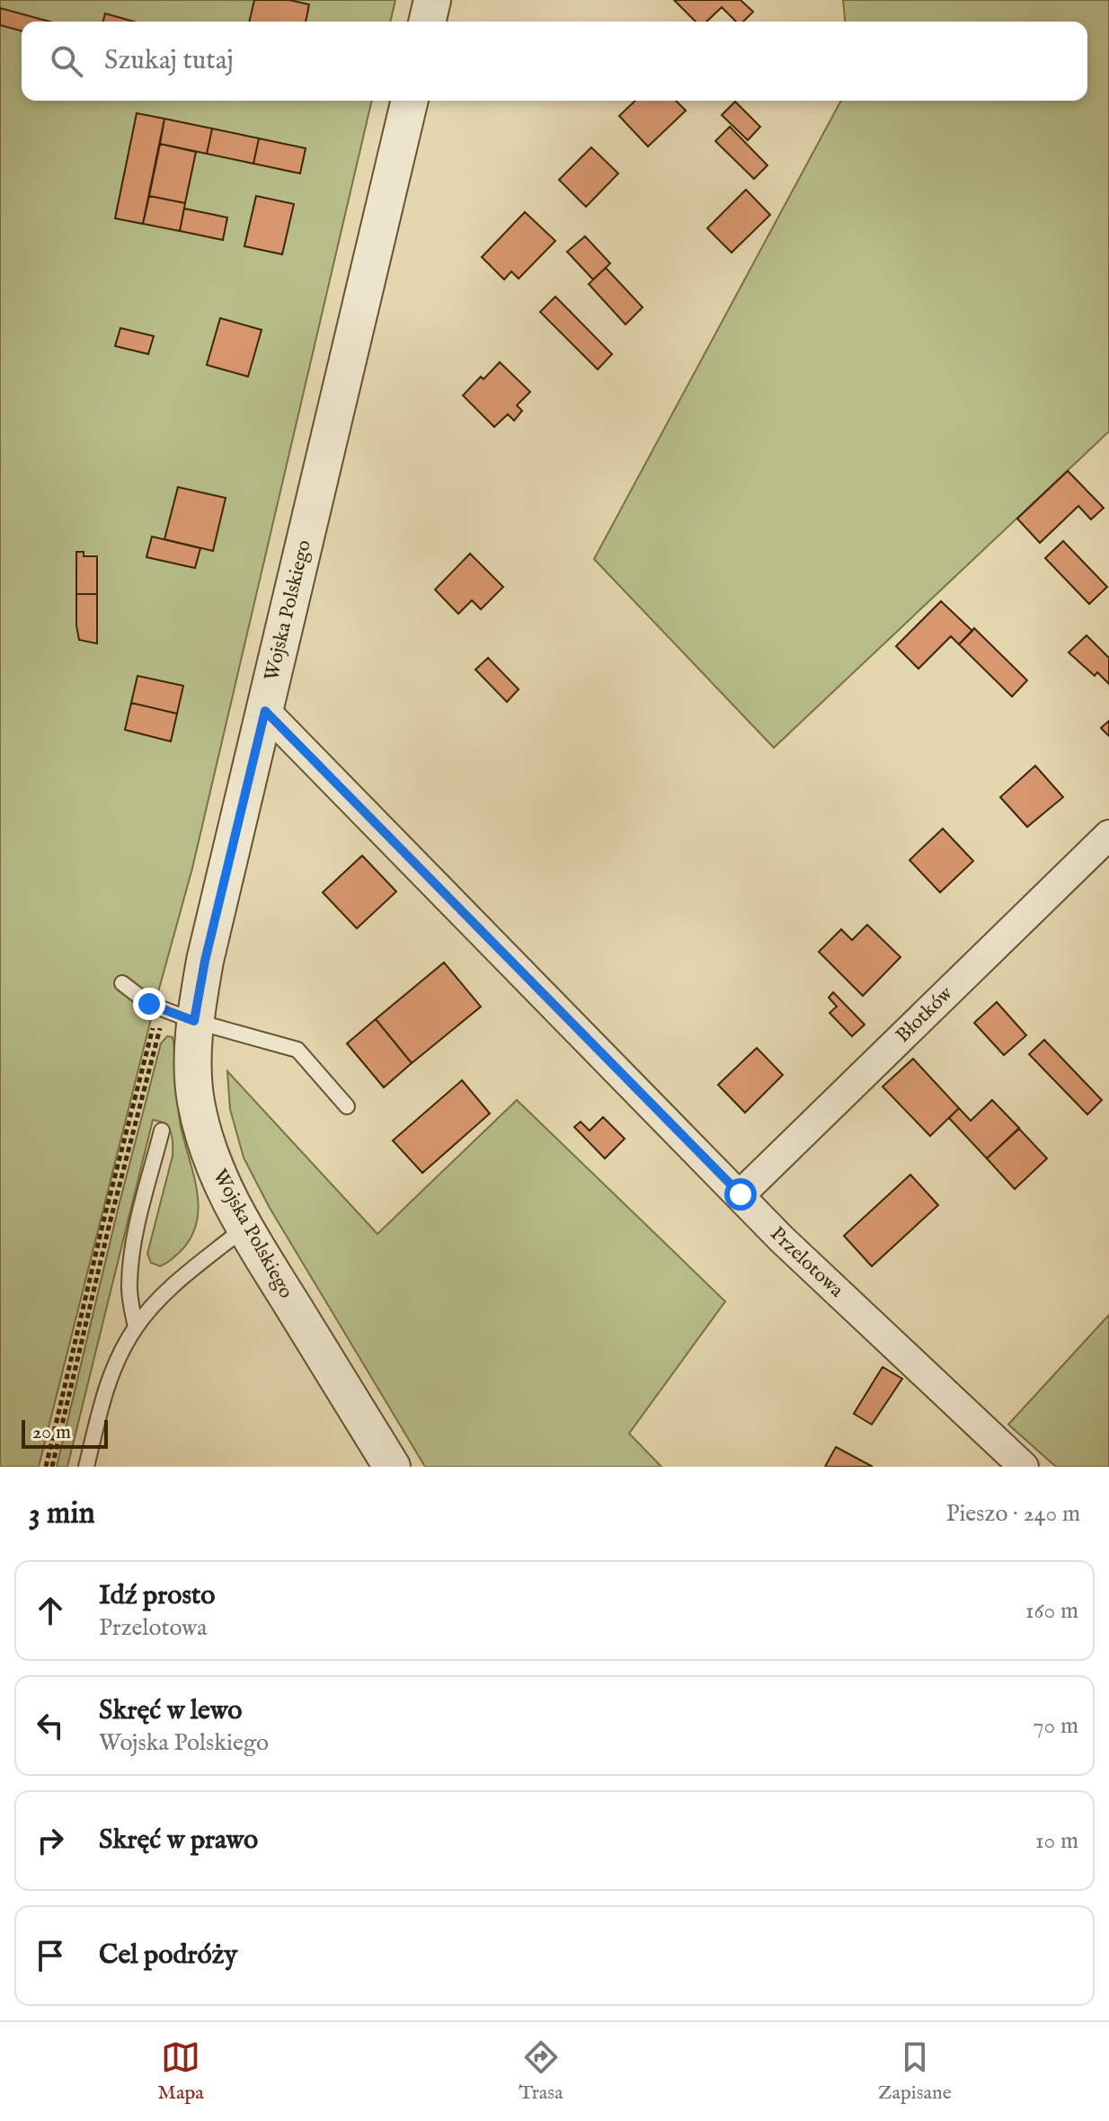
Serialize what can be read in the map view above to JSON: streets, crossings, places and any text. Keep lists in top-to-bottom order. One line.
{"streets":{"street":["Wojska Polskiego","Błotków","Przelotowa"]},"crossings":[["Wojska Polskiego","Przelotowa"],["Błotków","Przelotowa"]],"scale_bar":"20 m","page":{"search":"Szukaj tutaj","scale":"20 m","heading":["3 min","Pieszo · 240 m"],"list":[["Idź prosto","Przelotowa","160 m"],["Skręć w lewo","Wojska Polskiego","70 m"],["Skręć w prawo","10 m"],"Cel podróży"],"nav":["Mapa","Trasa","Zapisane"]}}
